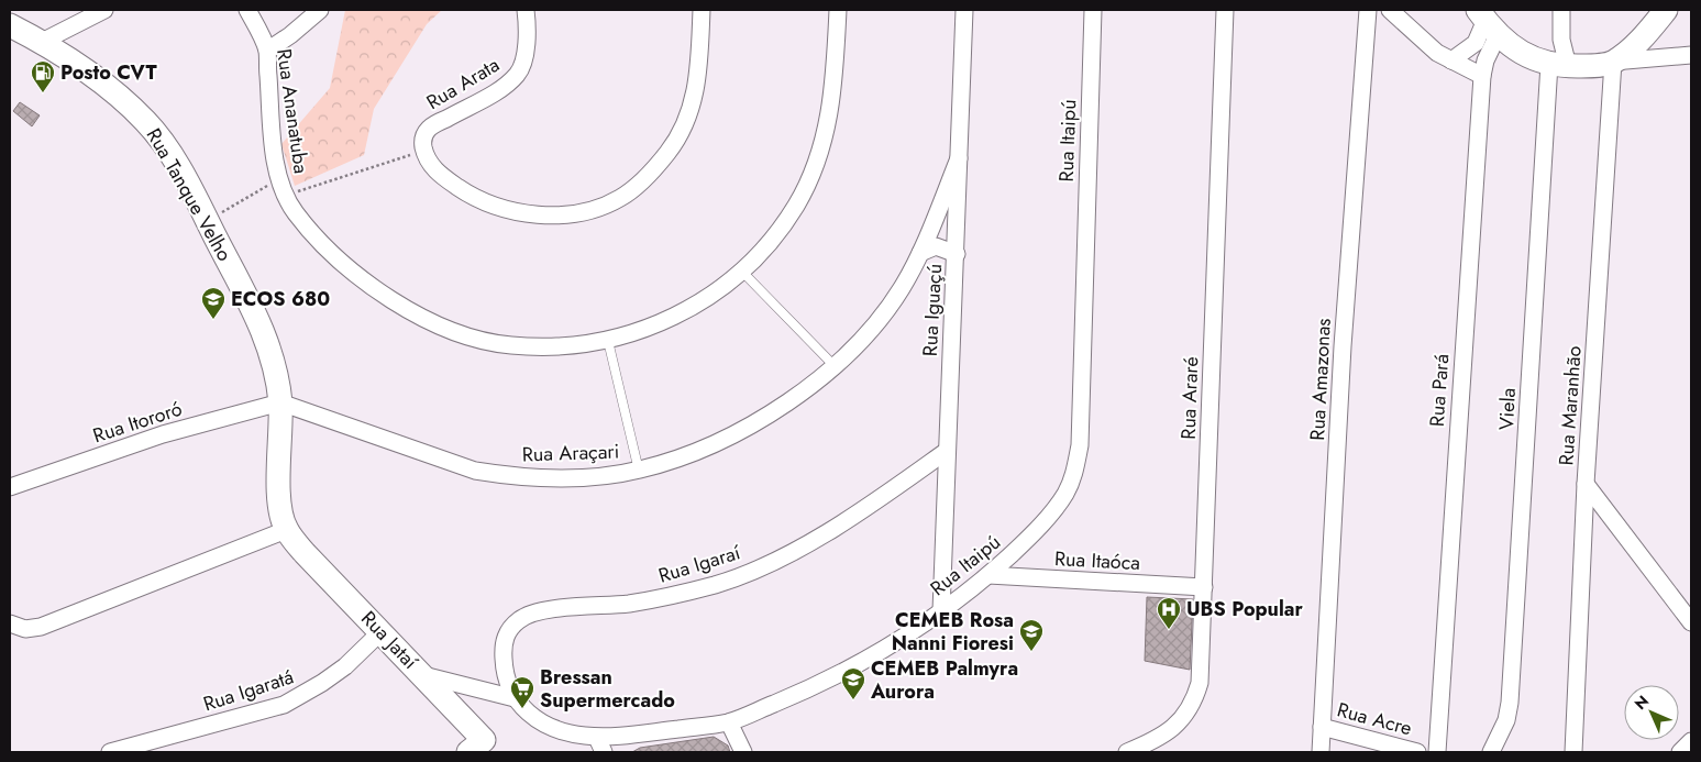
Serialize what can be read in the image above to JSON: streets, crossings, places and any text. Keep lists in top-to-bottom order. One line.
{"streets":{"street":["Rua Arata","Rua Ananatuba","Rua Itaipú","Rua Tanque Velho","Rua Iguaçú","Rua Amazonas","Rua Pará","Rua Araré","Rua Maranhão","Viela","Rua Itororó","Rua Araçari","Rua Itaóca","Rua Igaraí","Rua Jataí","Rua Igaratá","Rua Acre"]},"crossings":[["Rua Itaipú","Rua Iguaçú"],["Rua Itaipú","Rua Itaóca"],["Rua Itaipú","Rua Igaraí"],["Rua Tanque Velho","Rua Itororó"],["Rua Tanque Velho","Rua Araçari"],["Rua Tanque Velho","Rua Jataí"],["Rua Iguaçú","Rua Araçari"],["Rua Iguaçú","Rua Igaraí"],["Rua Amazonas","Rua Acre"],["Rua Araré","Rua Itaóca"],["Rua Itororó","Rua Araçari"],["Rua Jataí","Rua Igaratá"]],"places":{"fuel station":["Posto CVT"],"school or university":["ECOS 680","CEMEB Rosa Nanni Fioresi","CEMEB Palmyra Aurora"],"hospital":["UBS Popular"],"supermarket":["Bressan Supermercado"]},"north":"top left"}
